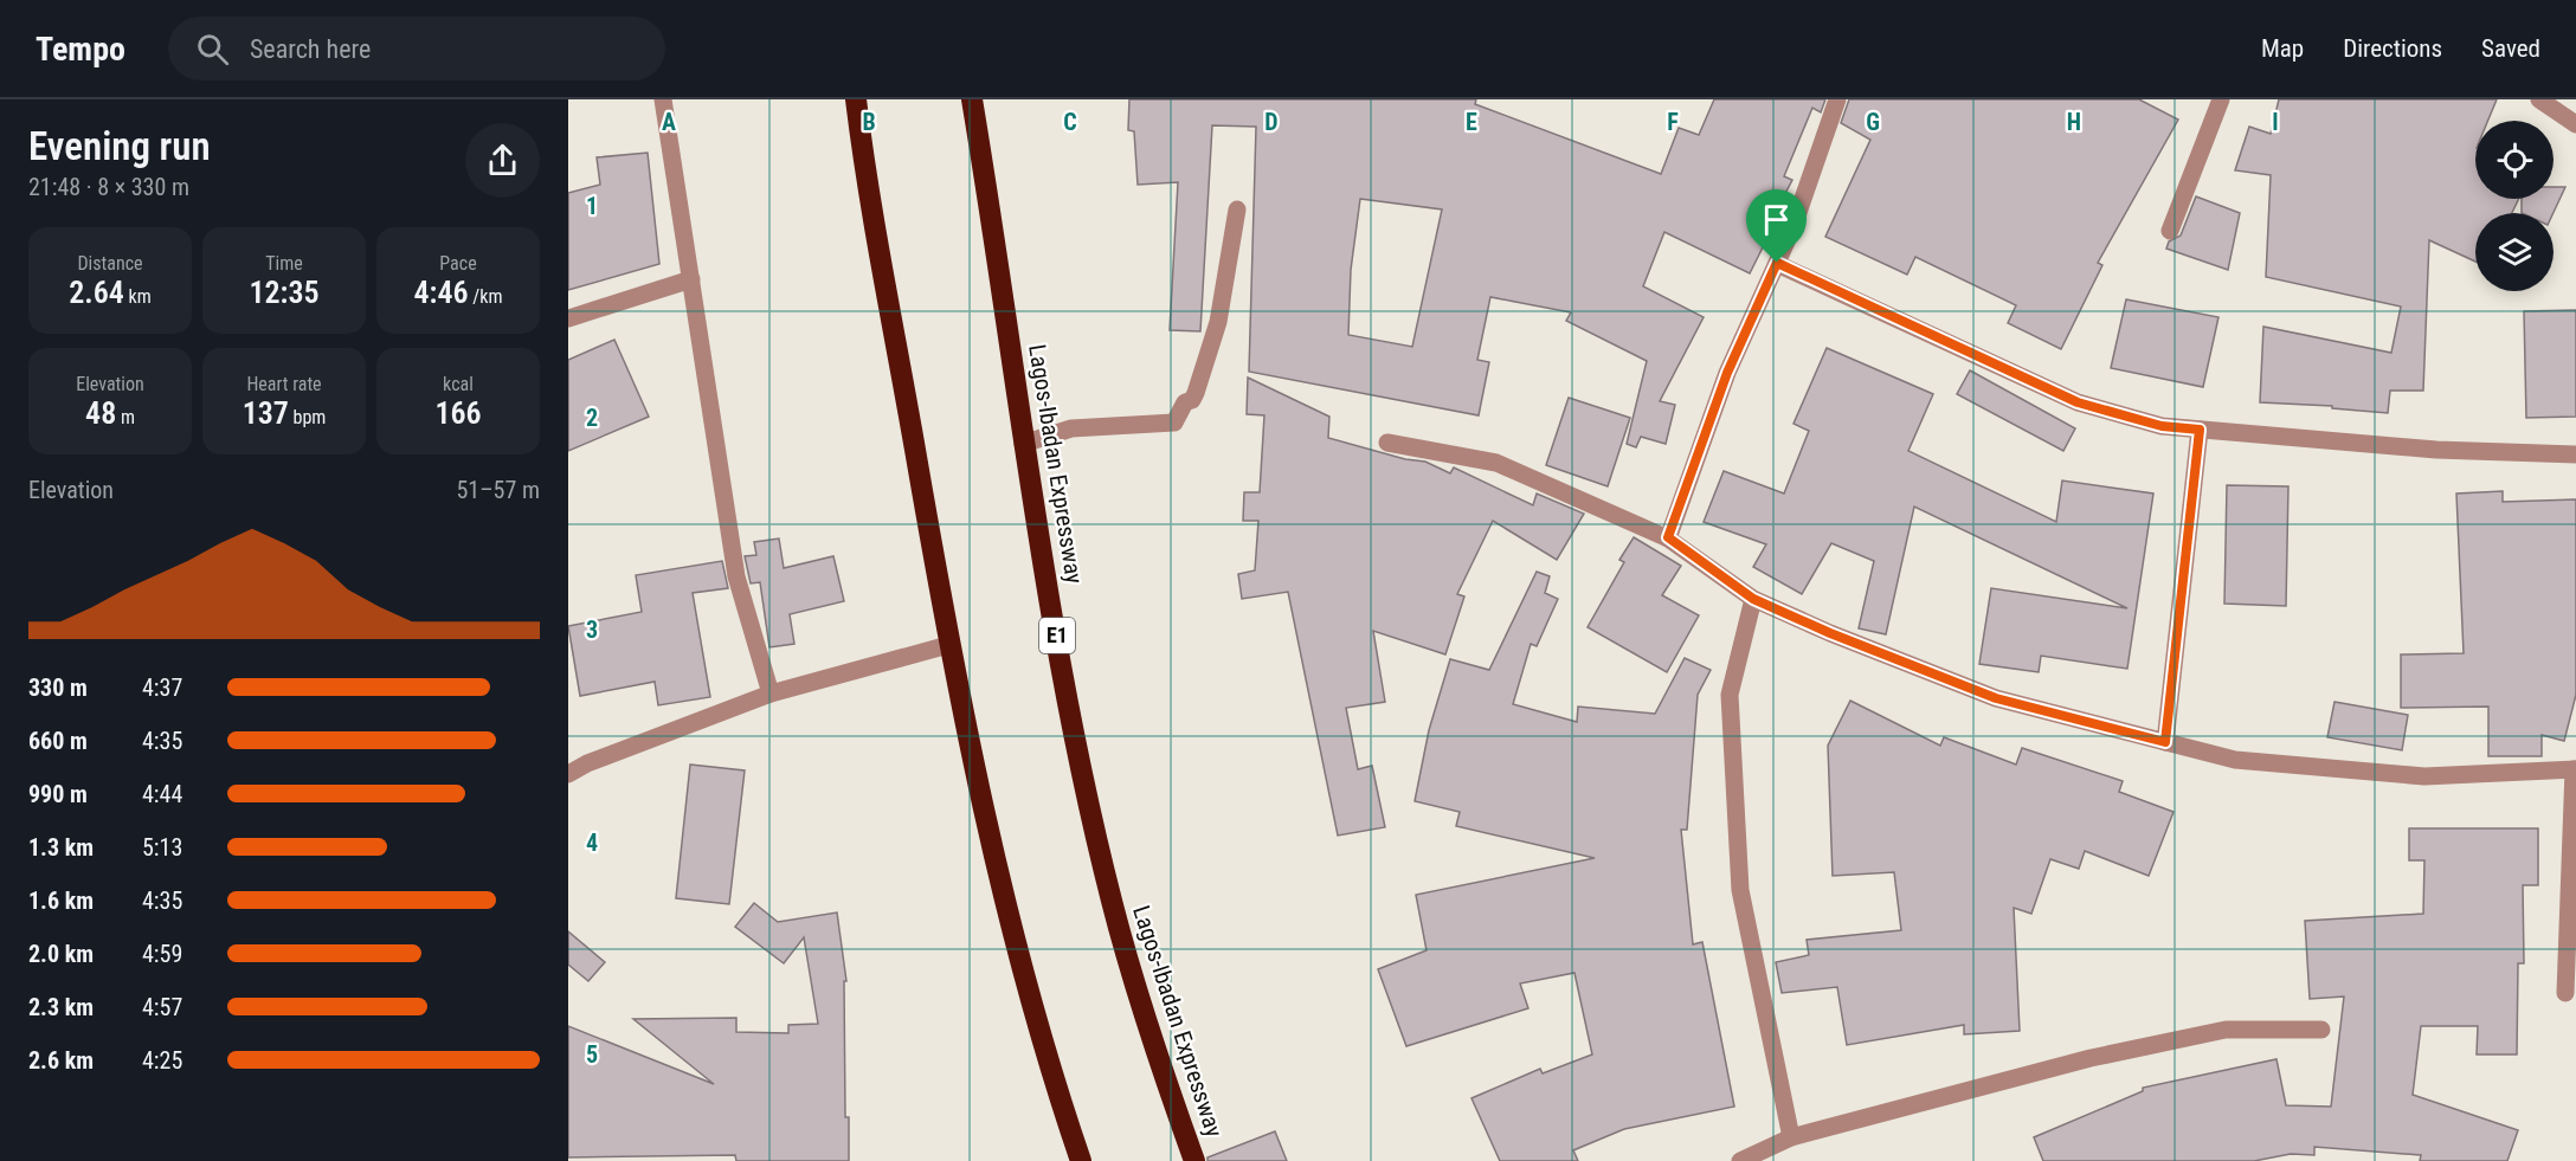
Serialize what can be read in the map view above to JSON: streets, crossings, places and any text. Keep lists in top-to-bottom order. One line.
{"streets":{"highway":["Lagos-Ibadan Expressway","E1"]},"page":{"header":"Tempo","search":"Search here","nav":["Map","Directions","Saved"],"heading":["Evening run","21:48 · 8 × 330 m"],"stats":[["Distance","2.64 km"],["Time","12:35"],["Pace","4:46 /km"],["Elevation","48 m"],["Heart rate","137 bpm"],["kcal","166"]],"chart":["Elevation","51–57 m"],"list":[{"name":"330 m","note":"4:37"},{"name":"660 m","note":"4:35"},{"name":"990 m","note":"4:44"},{"name":"1.3 km","note":"5:13"},{"name":"1.6 km","note":"4:35"},{"name":"2.0 km","note":"4:59"},{"name":"2.3 km","note":"4:57"},{"name":"2.6 km","note":"4:25"}]},"grid":{"columns":["A","B","C","D","E","F","G","H","I"],"rows":["1","2","3","4","5"]}}
